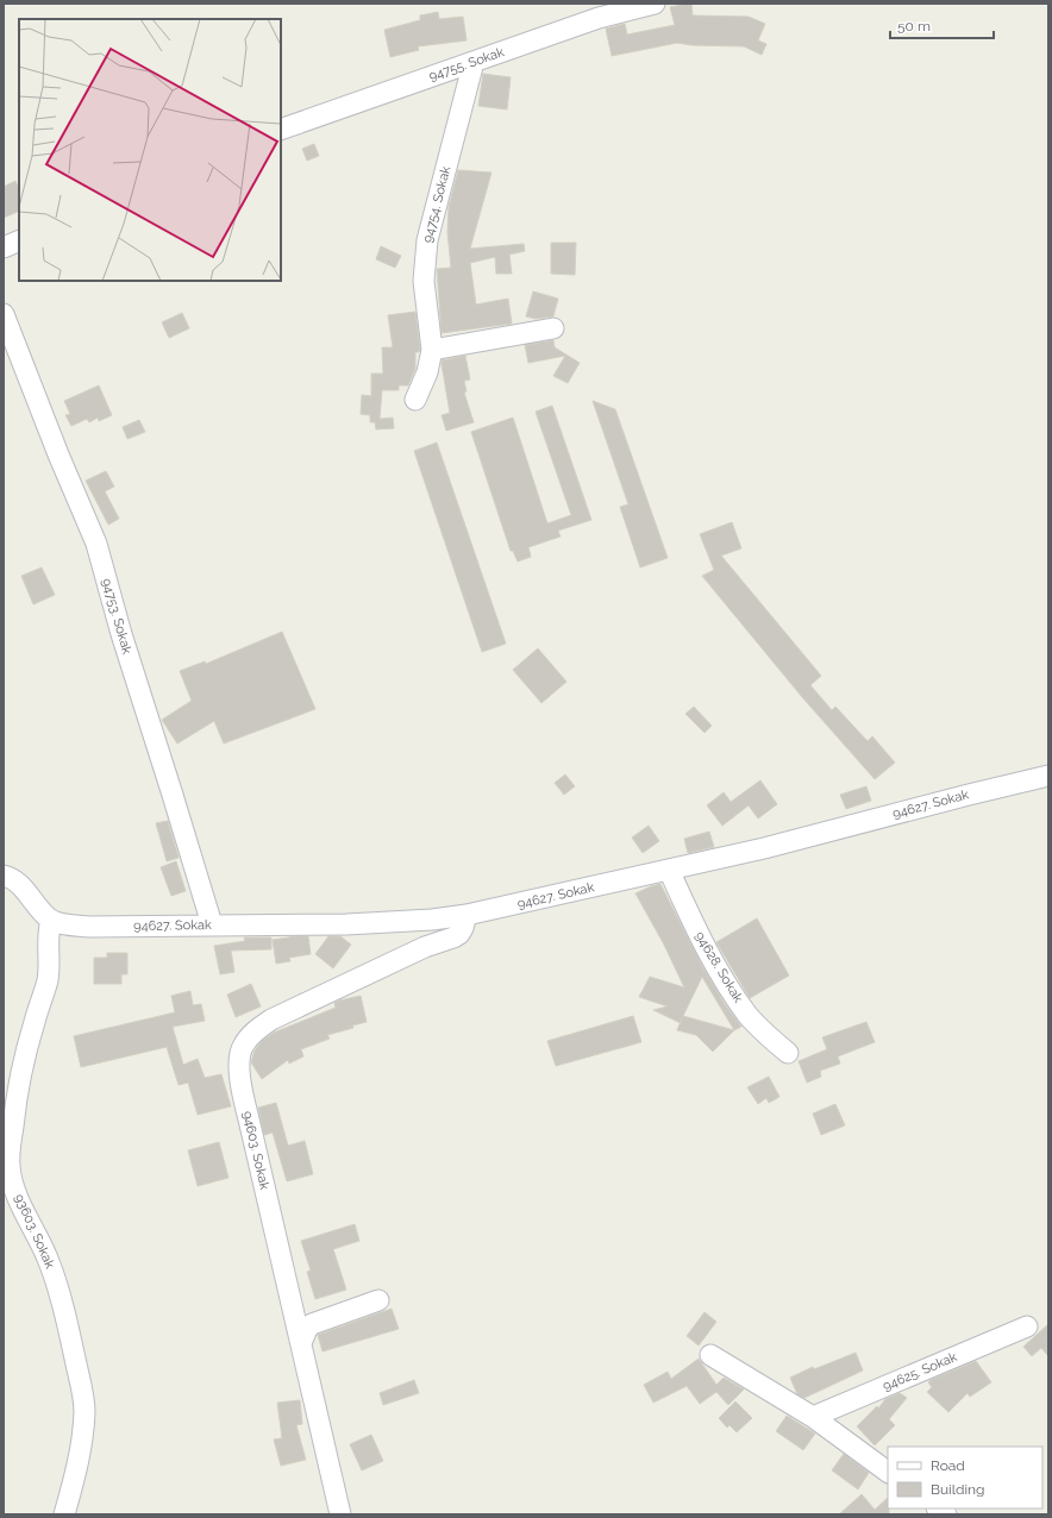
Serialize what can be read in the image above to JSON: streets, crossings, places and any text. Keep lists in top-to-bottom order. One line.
{"streets":{"street":["94755. Sokak","94754. Sokak","94753. Sokak","94627. Sokak","94628. Sokak","94603. Sokak","93603. Sokak","94625. Sokak"]},"crossings":[["94755. Sokak","94754. Sokak"],["94753. Sokak","94627. Sokak"],["94627. Sokak","94628. Sokak"],["94627. Sokak","94603. Sokak"],["94627. Sokak","93603. Sokak"]],"legend":["Road","Building"],"scale_bar":"50 m"}
